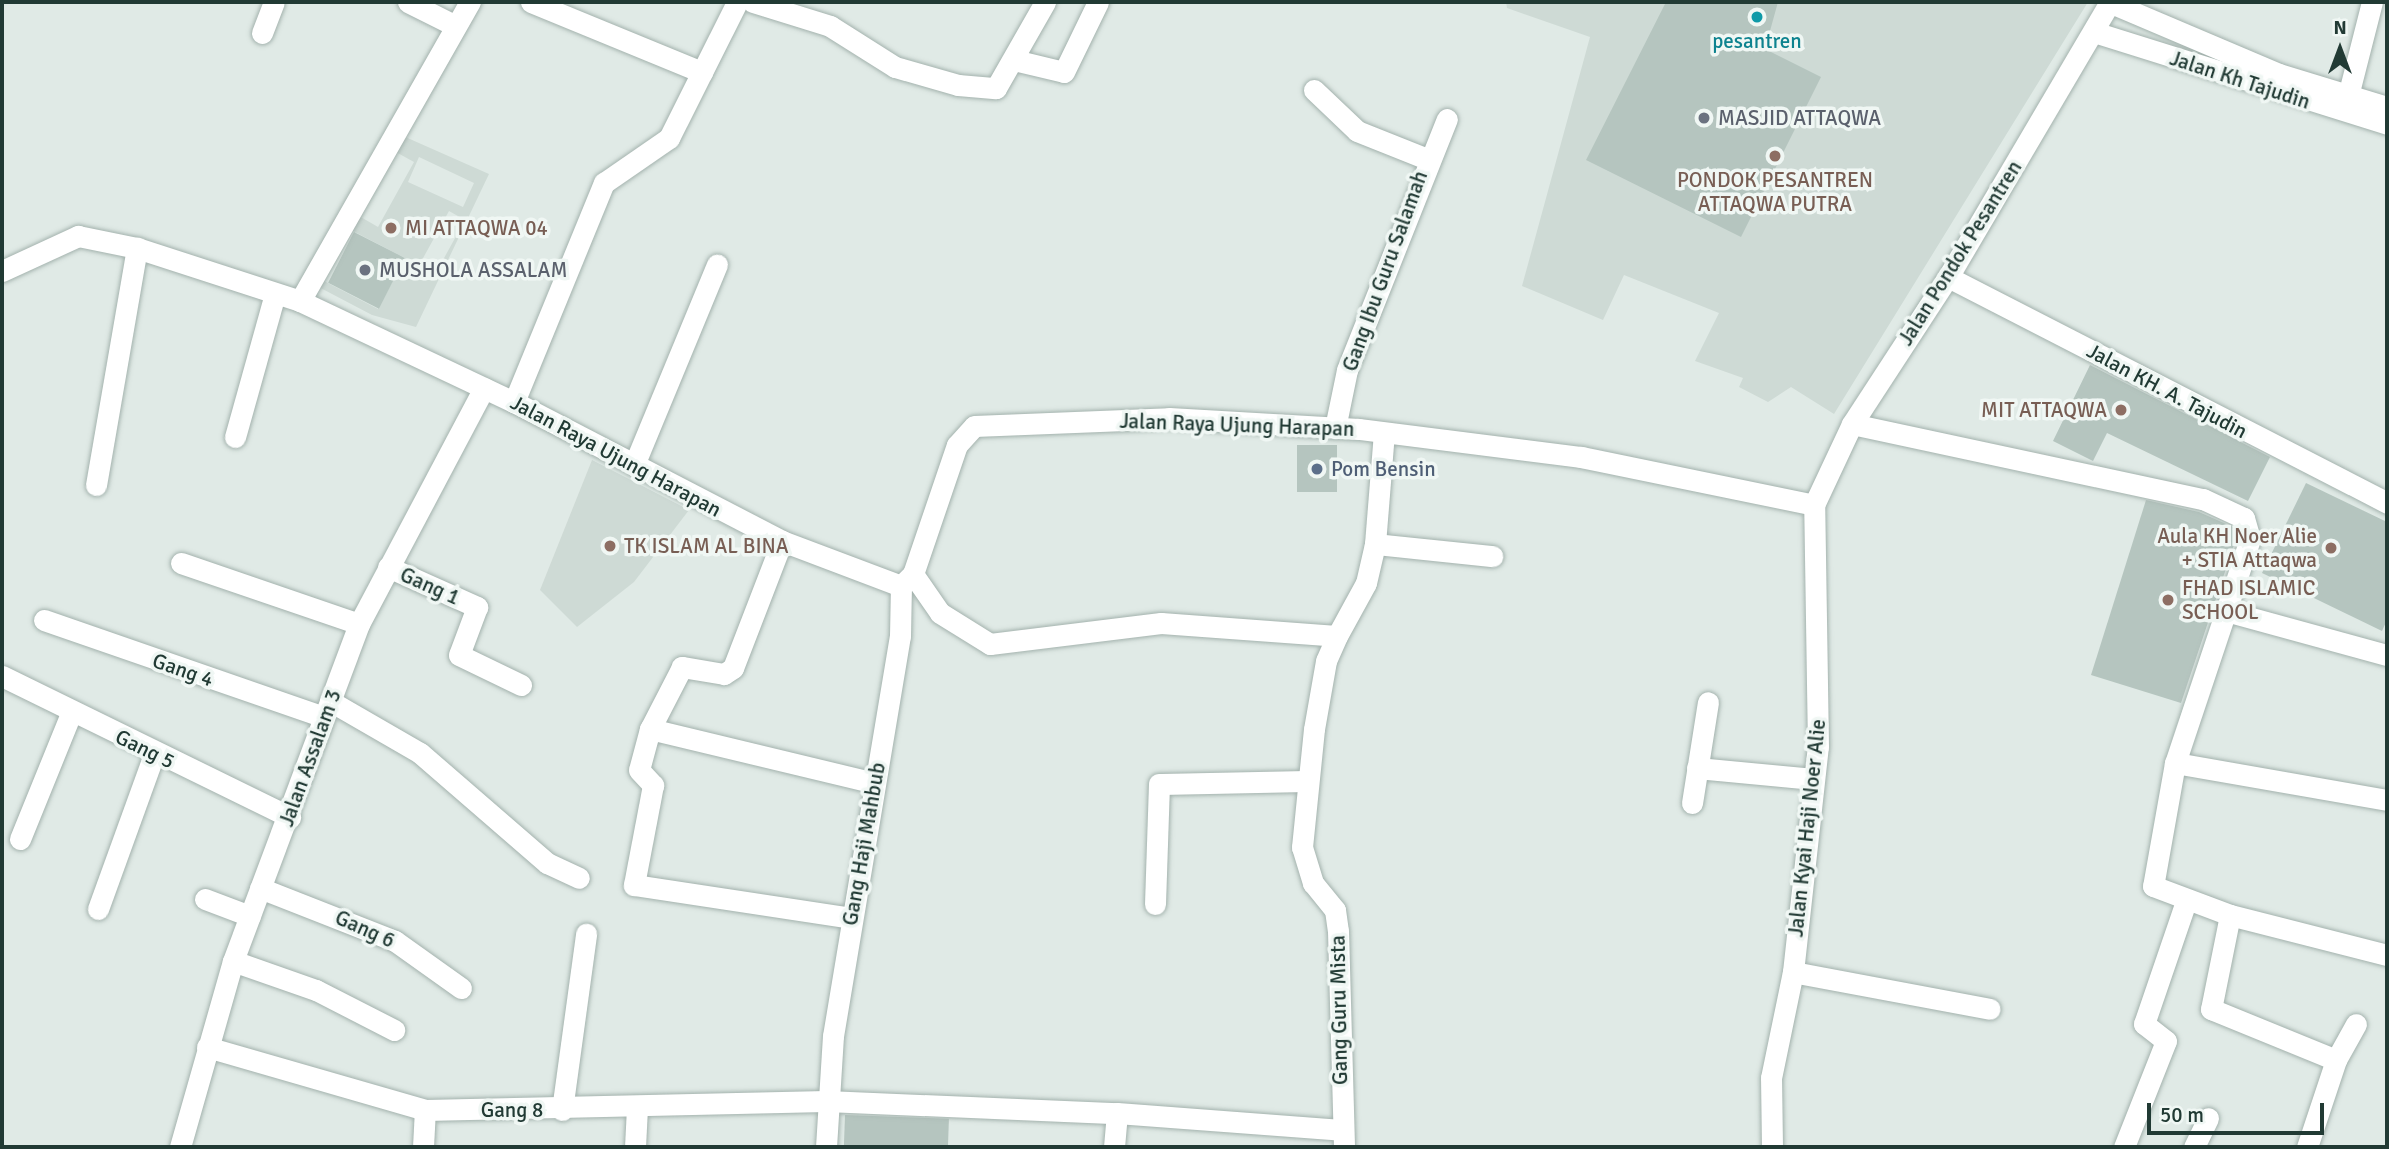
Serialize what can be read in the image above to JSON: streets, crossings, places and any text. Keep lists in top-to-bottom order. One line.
{"streets":{"street":["Jalan Kh Tajudin","Jalan Pondok Pesantren","Gang Ibu Guru Salamah","Jalan KH. A. Tajudin","Jalan Raya Ujung Harapan","Gang 1","Gang 4","Gang 5","Jalan Assalam 3","Jalan Kyai Haji Noer Alie","Gang Haji Mahbub","Gang 6","Gang Guru Mista","Gang 8"]},"crossings":[["Jalan Kh Tajudin","Jalan Pondok Pesantren"],["Jalan Pondok Pesantren","Jalan KH. A. Tajudin"],["Jalan Pondok Pesantren","Jalan Raya Ujung Harapan"],["Jalan Pondok Pesantren","Jalan Kyai Haji Noer Alie"],["Gang Ibu Guru Salamah","Jalan Raya Ujung Harapan"],["Jalan Raya Ujung Harapan","Jalan Assalam 3"],["Jalan Raya Ujung Harapan","Jalan Kyai Haji Noer Alie"],["Jalan Raya Ujung Harapan","Gang Haji Mahbub"],["Jalan Raya Ujung Harapan","Gang Guru Mista"],["Gang 1","Jalan Assalam 3"],["Gang 4","Jalan Assalam 3"],["Gang 5","Jalan Assalam 3"],["Jalan Assalam 3","Gang 6"],["Jalan Assalam 3","Gang 8"],["Gang Haji Mahbub","Gang 8"],["Gang Guru Mista","Gang 8"]],"places":["pesantren","MASJID ATTAQWA","PONDOK PESANTREN ATTAQWA PUTRA","MI ATTAQWA 04","MUSHOLA ASSALAM","MIT ATTAQWA","Pom Bensin","TK ISLAM AL BINA","Aula KH Noer Alie + STIA Attaqwa","FHAD ISLAMIC SCHOOL"],"scale_bar":"50 m","north":"top"}
